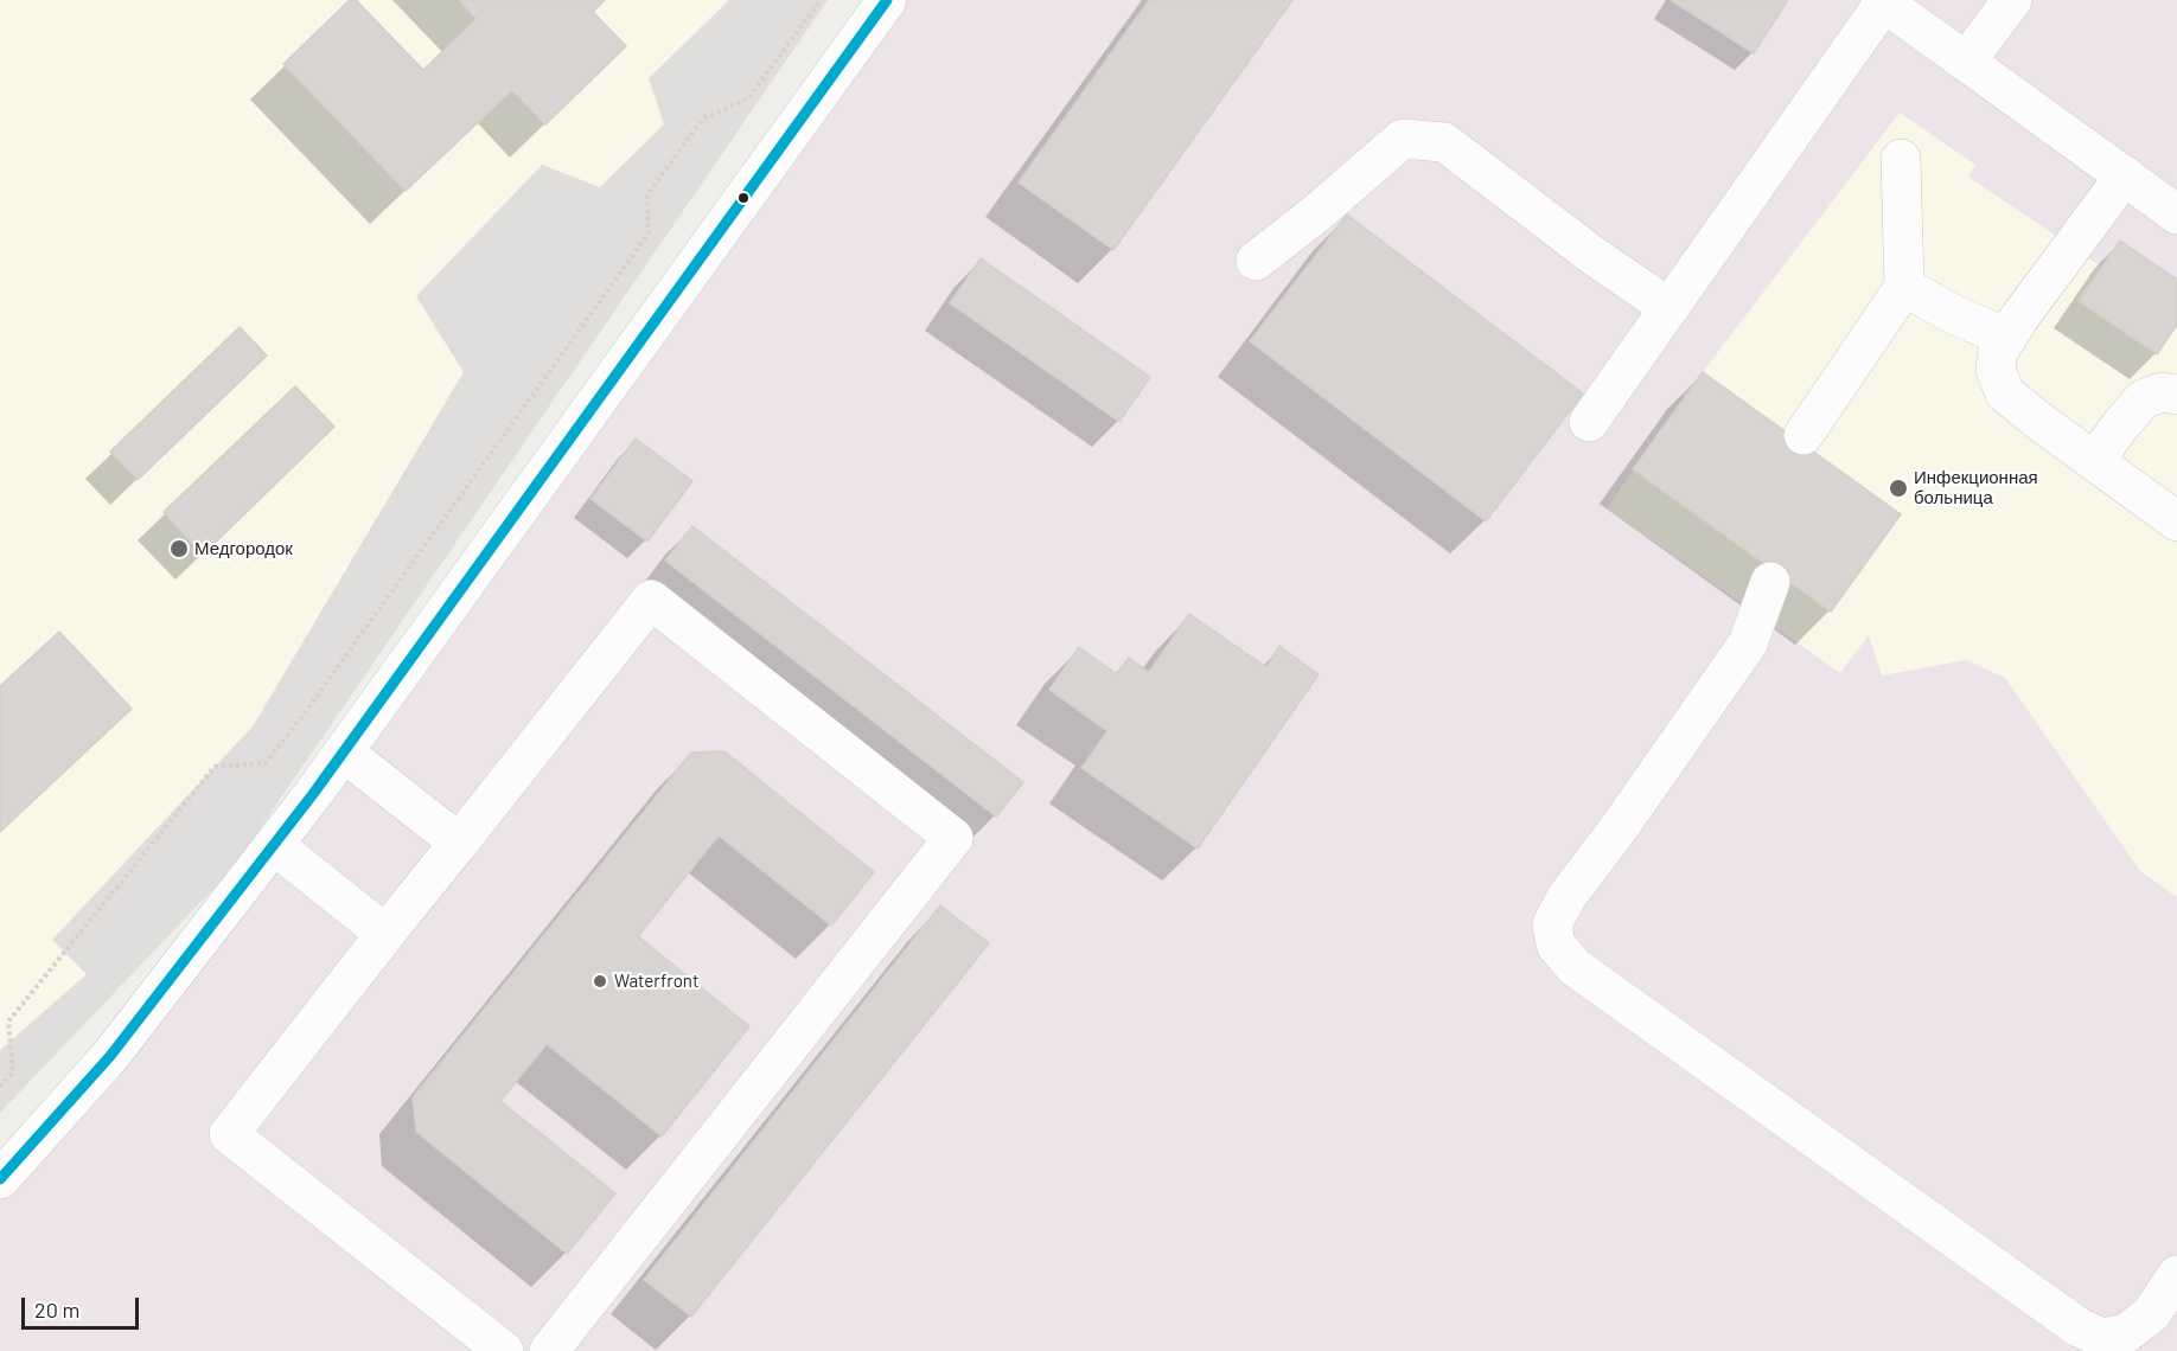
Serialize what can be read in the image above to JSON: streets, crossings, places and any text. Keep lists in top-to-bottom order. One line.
{"places":["Инфекционная больница","Медгородок","Waterfront"],"scale_bar":"20 m"}
